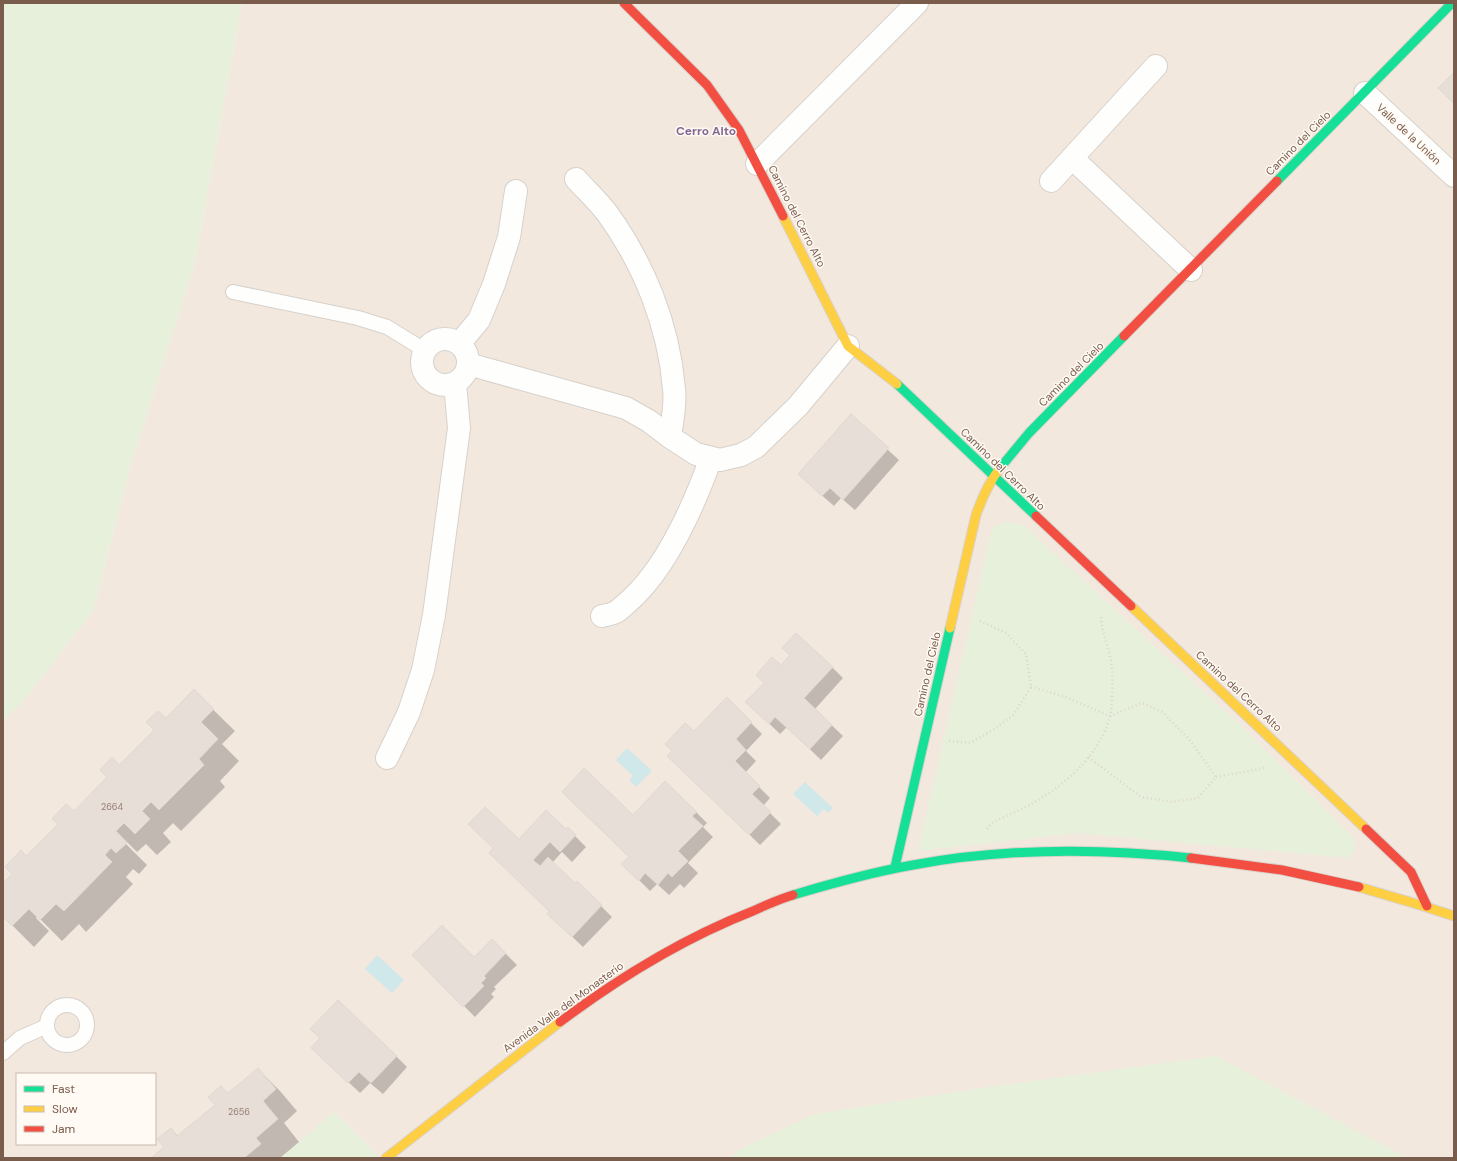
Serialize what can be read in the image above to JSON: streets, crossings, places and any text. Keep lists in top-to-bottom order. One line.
{"streets":{"street":["Valle de la Unión","Camino del Cielo","Camino del Cerro Alto","Avenida Valle del Monasterio"]},"crossings":[["Valle de la Unión","Camino del Cielo"],["Camino del Cielo","Camino del Cerro Alto"],["Camino del Cielo","Avenida Valle del Monasterio"],["Camino del Cerro Alto","Avenida Valle del Monasterio"]],"districts":["Cerro Alto"],"house_numbers":["2664","2656"],"legend":["Fast","Slow","Jam"]}
